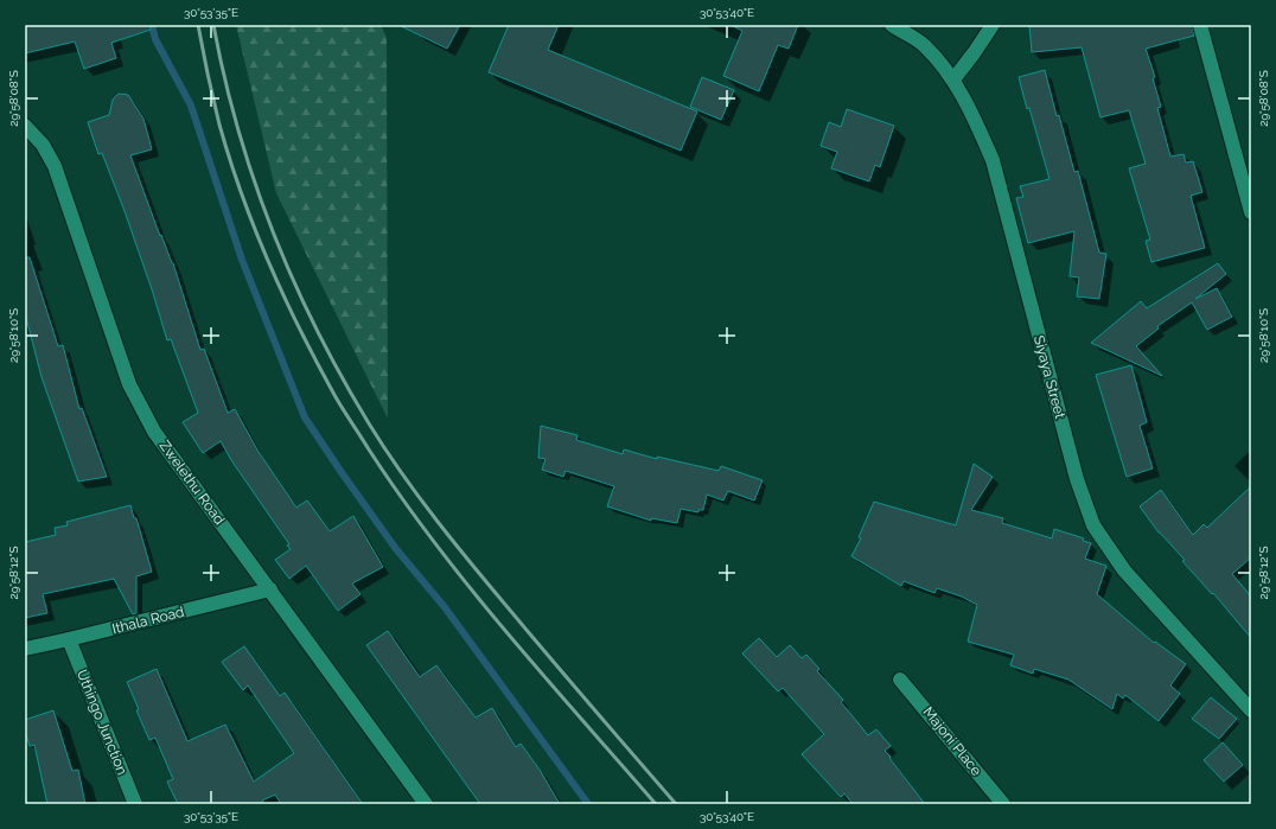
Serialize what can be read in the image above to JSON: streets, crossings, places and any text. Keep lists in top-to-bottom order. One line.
{"streets":{"street":["Siyaya Street","Zwelethu Road","Ithala Road","Uthingo Junction","Majoni Place"]},"crossings":[["Zwelethu Road","Ithala Road"],["Ithala Road","Uthingo Junction"]],"coordinates":["30°53'35\"E","30°53'40\"E","29°58'08\"S","29°58'10\"S","29°58'12\"S"]}
